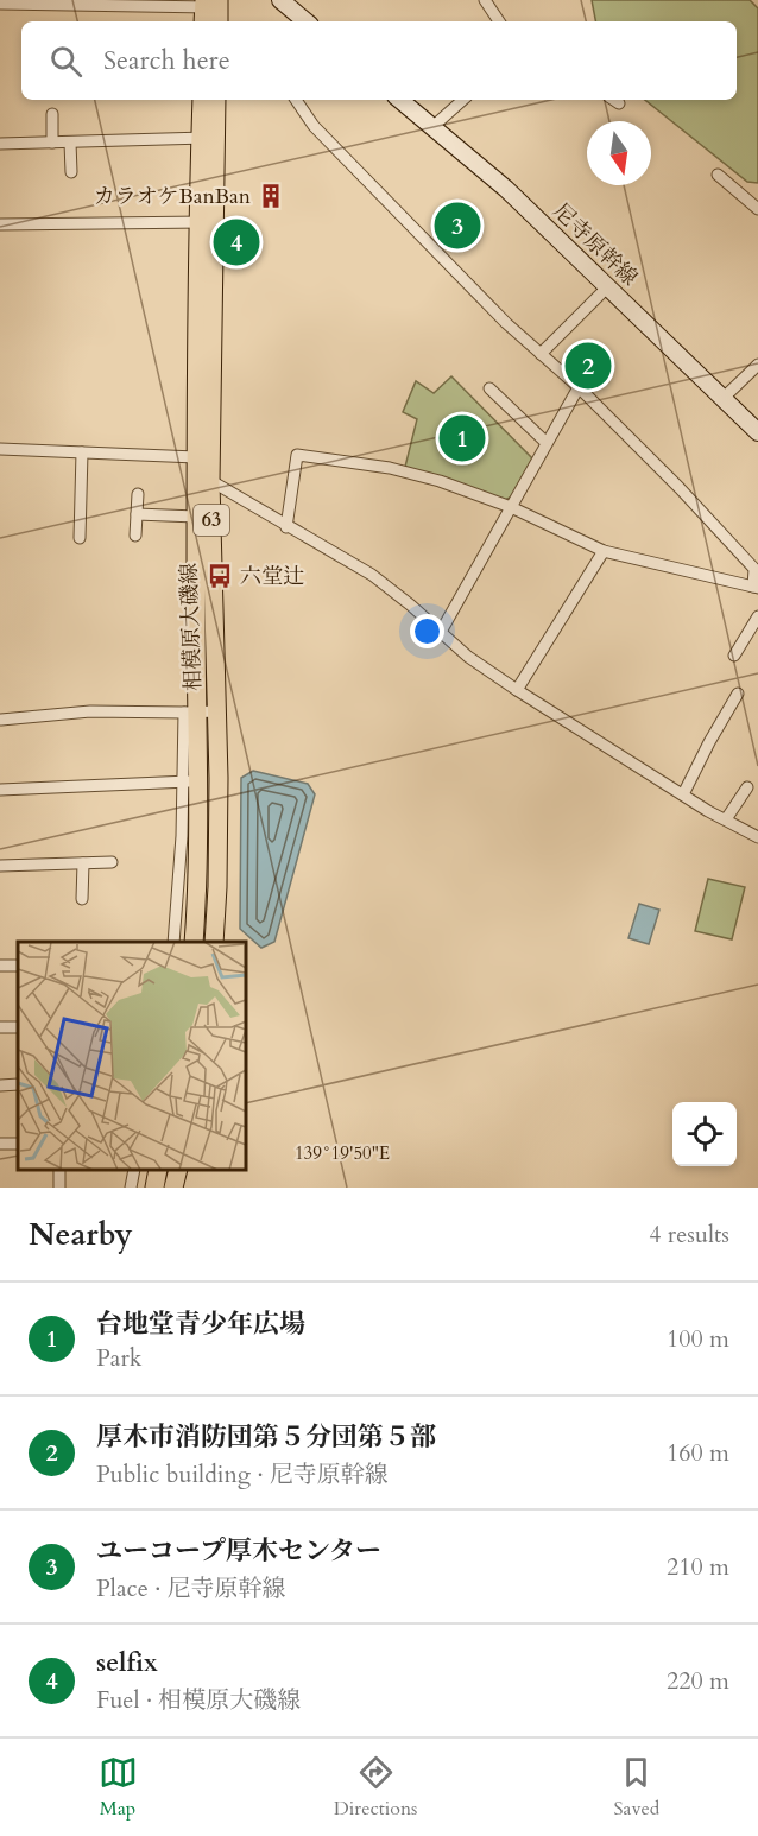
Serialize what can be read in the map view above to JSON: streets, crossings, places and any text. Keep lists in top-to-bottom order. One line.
{"streets":{"main road":["63","相模原大磯線"],"street":["尼寺原幹線"]},"places":{"building":["カラオケBanBan"],"bus stop":["六堂辻"]},"north":"bottom","page":{"search":"Search here","pins":["3","4","2","1"],"heading":["Nearby","4 results"],"list":[{"mark":"1","name":"台地堂青少年広場","note":"Park","value":"100 m"},{"mark":"2","name":"厚木市消防団第５分団第５部","note":"Public building · 尼寺原幹線","value":"160 m"},{"mark":"3","name":"ユーコープ厚木センター","note":"Place · 尼寺原幹線","value":"210 m"},{"mark":"4","name":"selfix","note":"Fuel · 相模原大磯線","value":"220 m"}],"nav":["Map","Directions","Saved"]},"coordinates":["139°19'50\"E"]}
